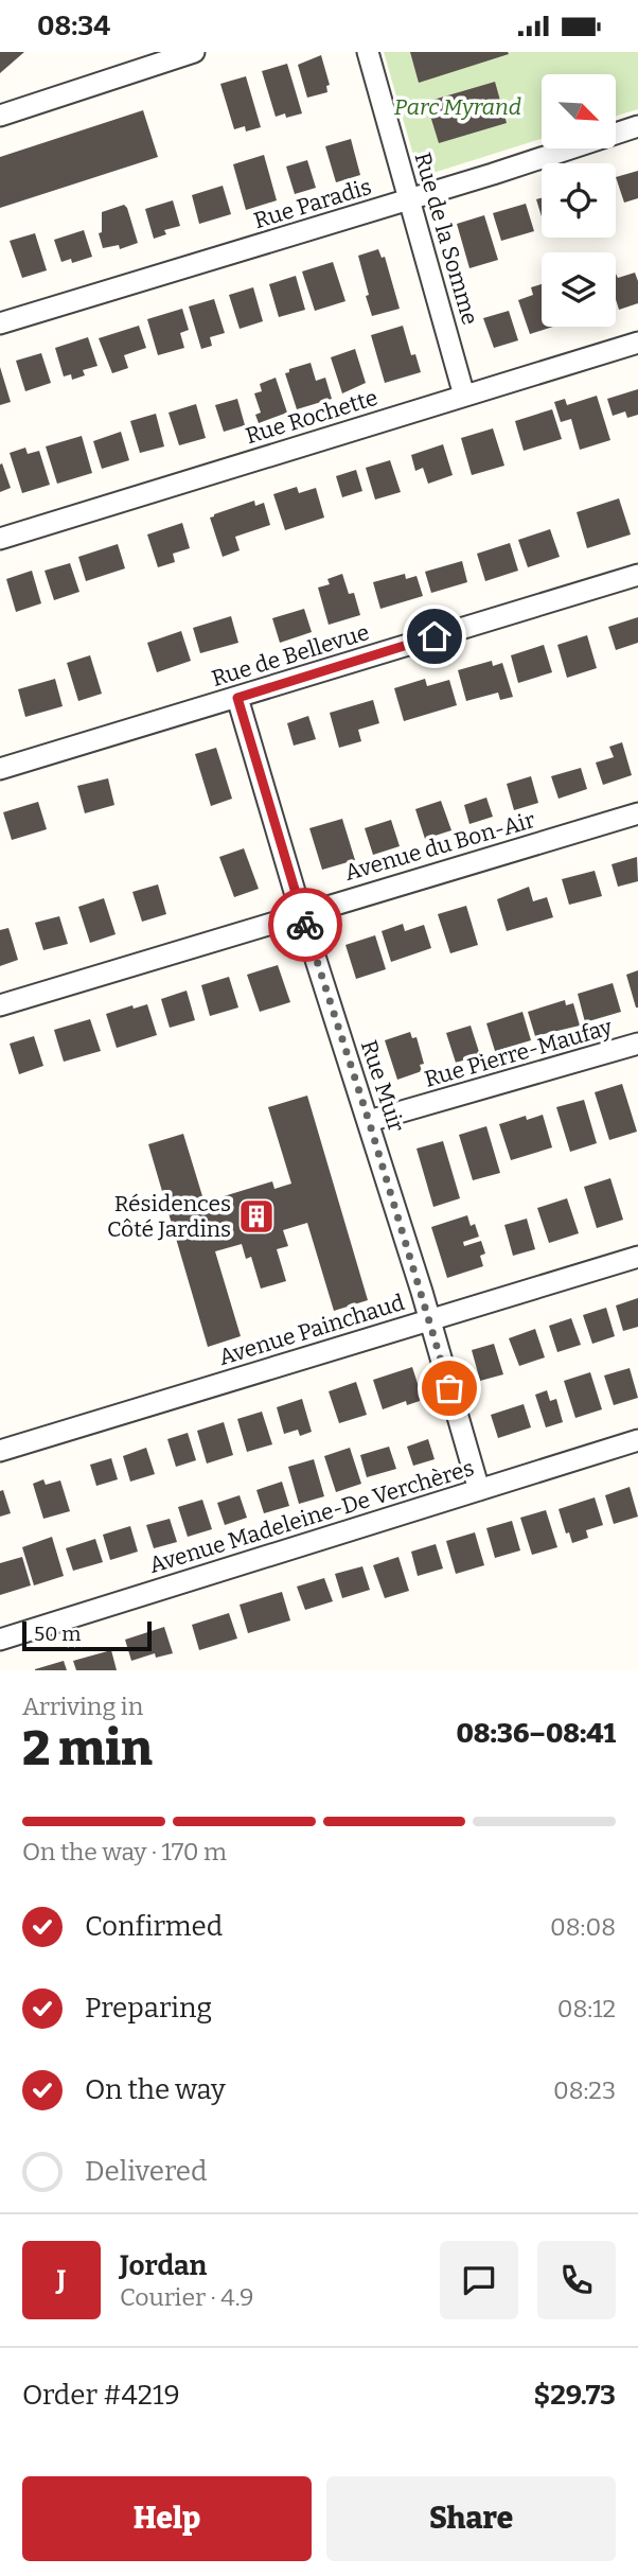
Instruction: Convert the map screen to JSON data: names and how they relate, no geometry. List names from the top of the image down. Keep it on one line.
{"streets":{"street":["Rue Paradis","Rue de la Somme","Rue Rochette","Rue de Bellevue","Avenue du Bon-Air","Rue Pierre-Maufay","Rue Muir","Avenue Painchaud","Avenue Madeleine-De Verchères"]},"crossings":[["Rue Paradis","Rue de la Somme"],["Rue de la Somme","Rue Rochette"],["Rue de Bellevue","Rue Muir"],["Avenue du Bon-Air","Rue Muir"],["Rue Pierre-Maufay","Rue Muir"],["Rue Muir","Avenue Painchaud"],["Rue Muir","Avenue Madeleine-De Verchères"]],"parks":["Parc Myrand"],"places":{"building":["Résidences Côté Jardins"]},"scale_bar":"50 m","north":"bottom right","page":{"status":"08:34","scale":"50 m","heading":["2 min","Arriving in","08:36–08:41"],"panel":["Jordan","Courier · 4.9","Order #4219","$29.73"],"bar":"On the way · 170 m","list":[["Confirmed","08:08"],["Preparing","08:12"],["On the way","08:23"],"Delivered"],"round":"J","buttons":["Help","Share"]}}
